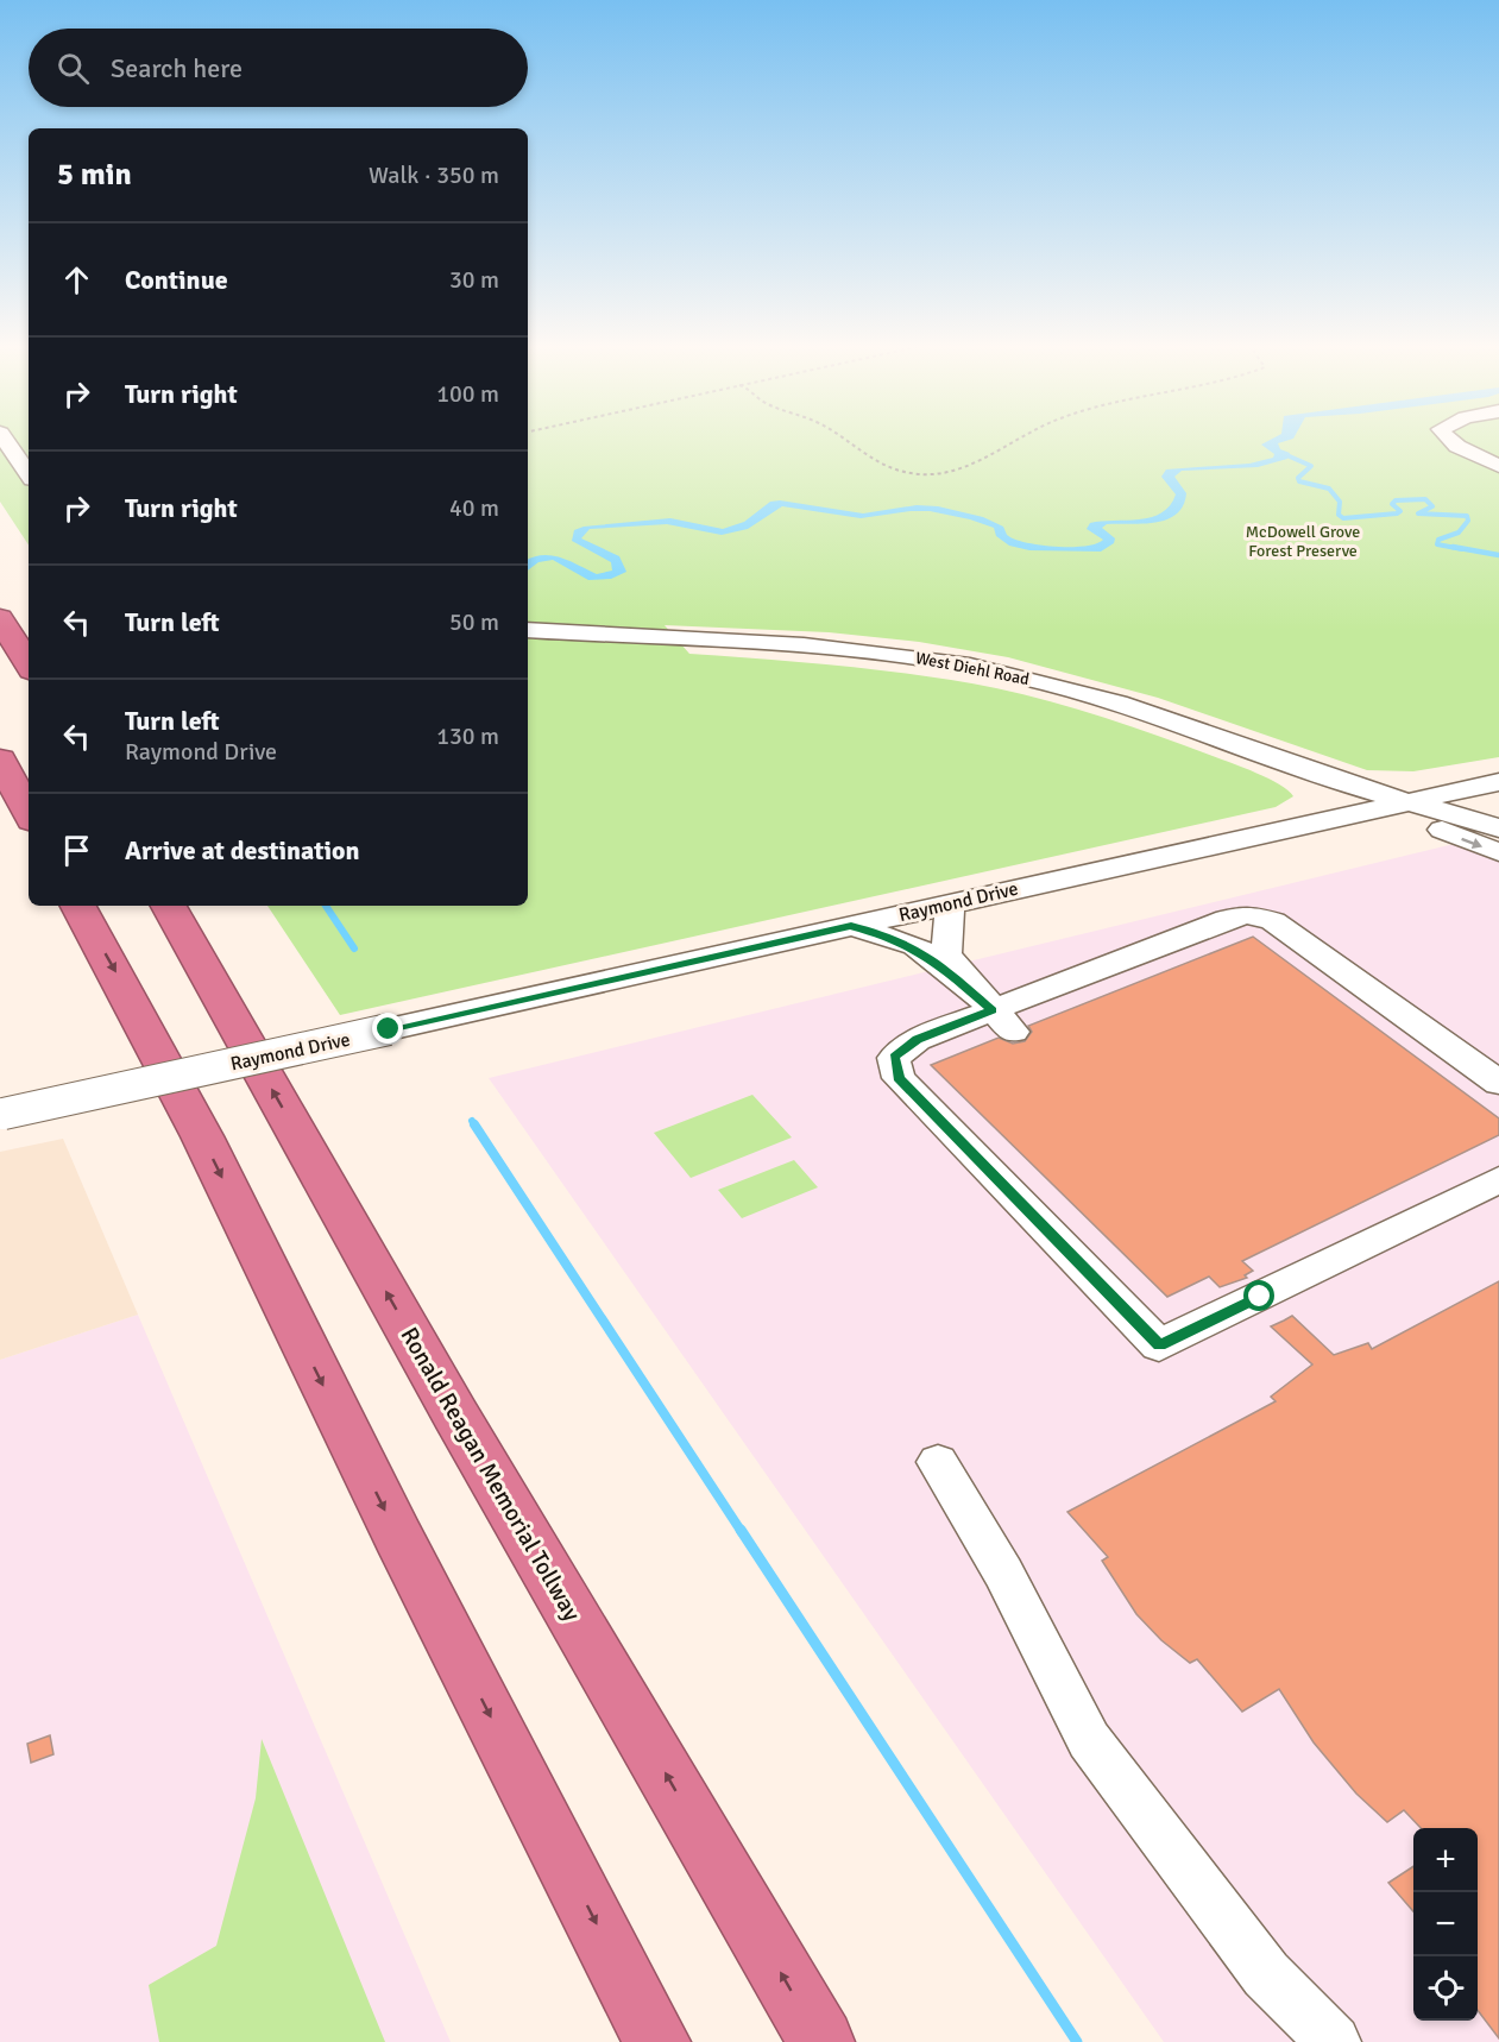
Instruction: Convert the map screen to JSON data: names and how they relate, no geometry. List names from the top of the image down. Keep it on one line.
{"streets":{"highway":["Ronald Reagan Memorial Tollway"],"street":["West Diehl Road","Raymond Drive"]},"crossings":[["West Diehl Road","Raymond Drive"]],"parks":["McDowell Grove Forest Preserve"],"page":{"search":"Search here","heading":["5 min","Walk · 350 m"],"list":[["Continue","30 m"],["Turn right","100 m"],["Turn right","40 m"],["Turn left","50 m"],["Turn left","Raymond Drive","130 m"],"Arrive at destination"],"map_buttons":["+","−"]}}
